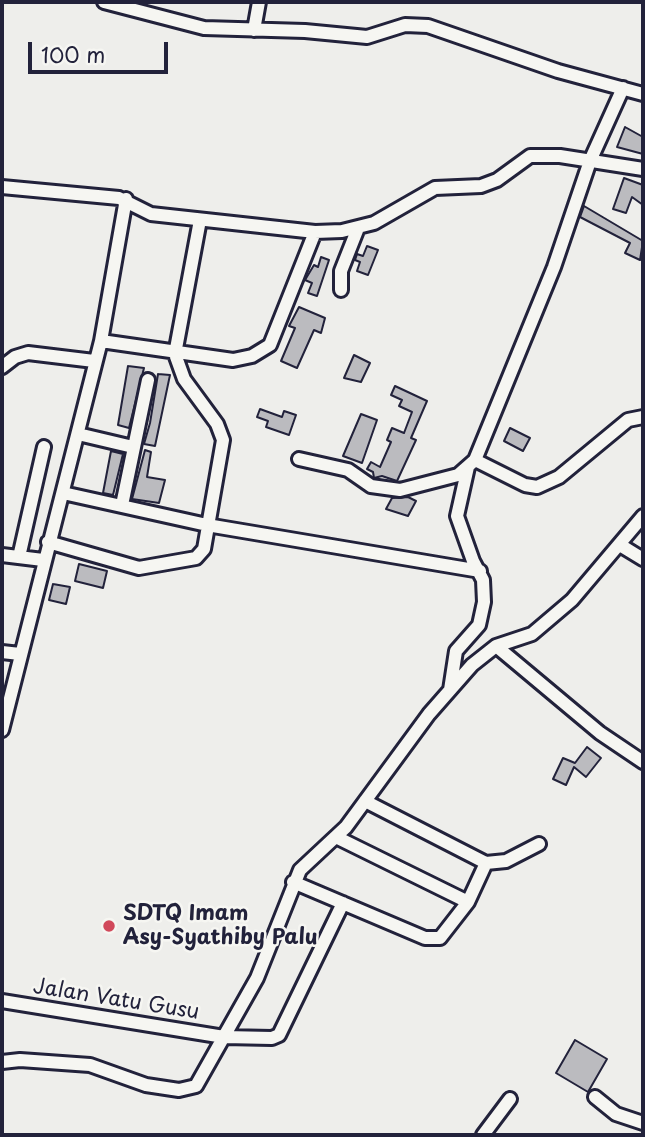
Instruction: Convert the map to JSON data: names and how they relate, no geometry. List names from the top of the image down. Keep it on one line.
{"streets":{"street":["Jalan Vatu Gusu"]},"places":["SDTQ Imam Asy-Syathiby Palu"],"scale_bar":"100 m"}
